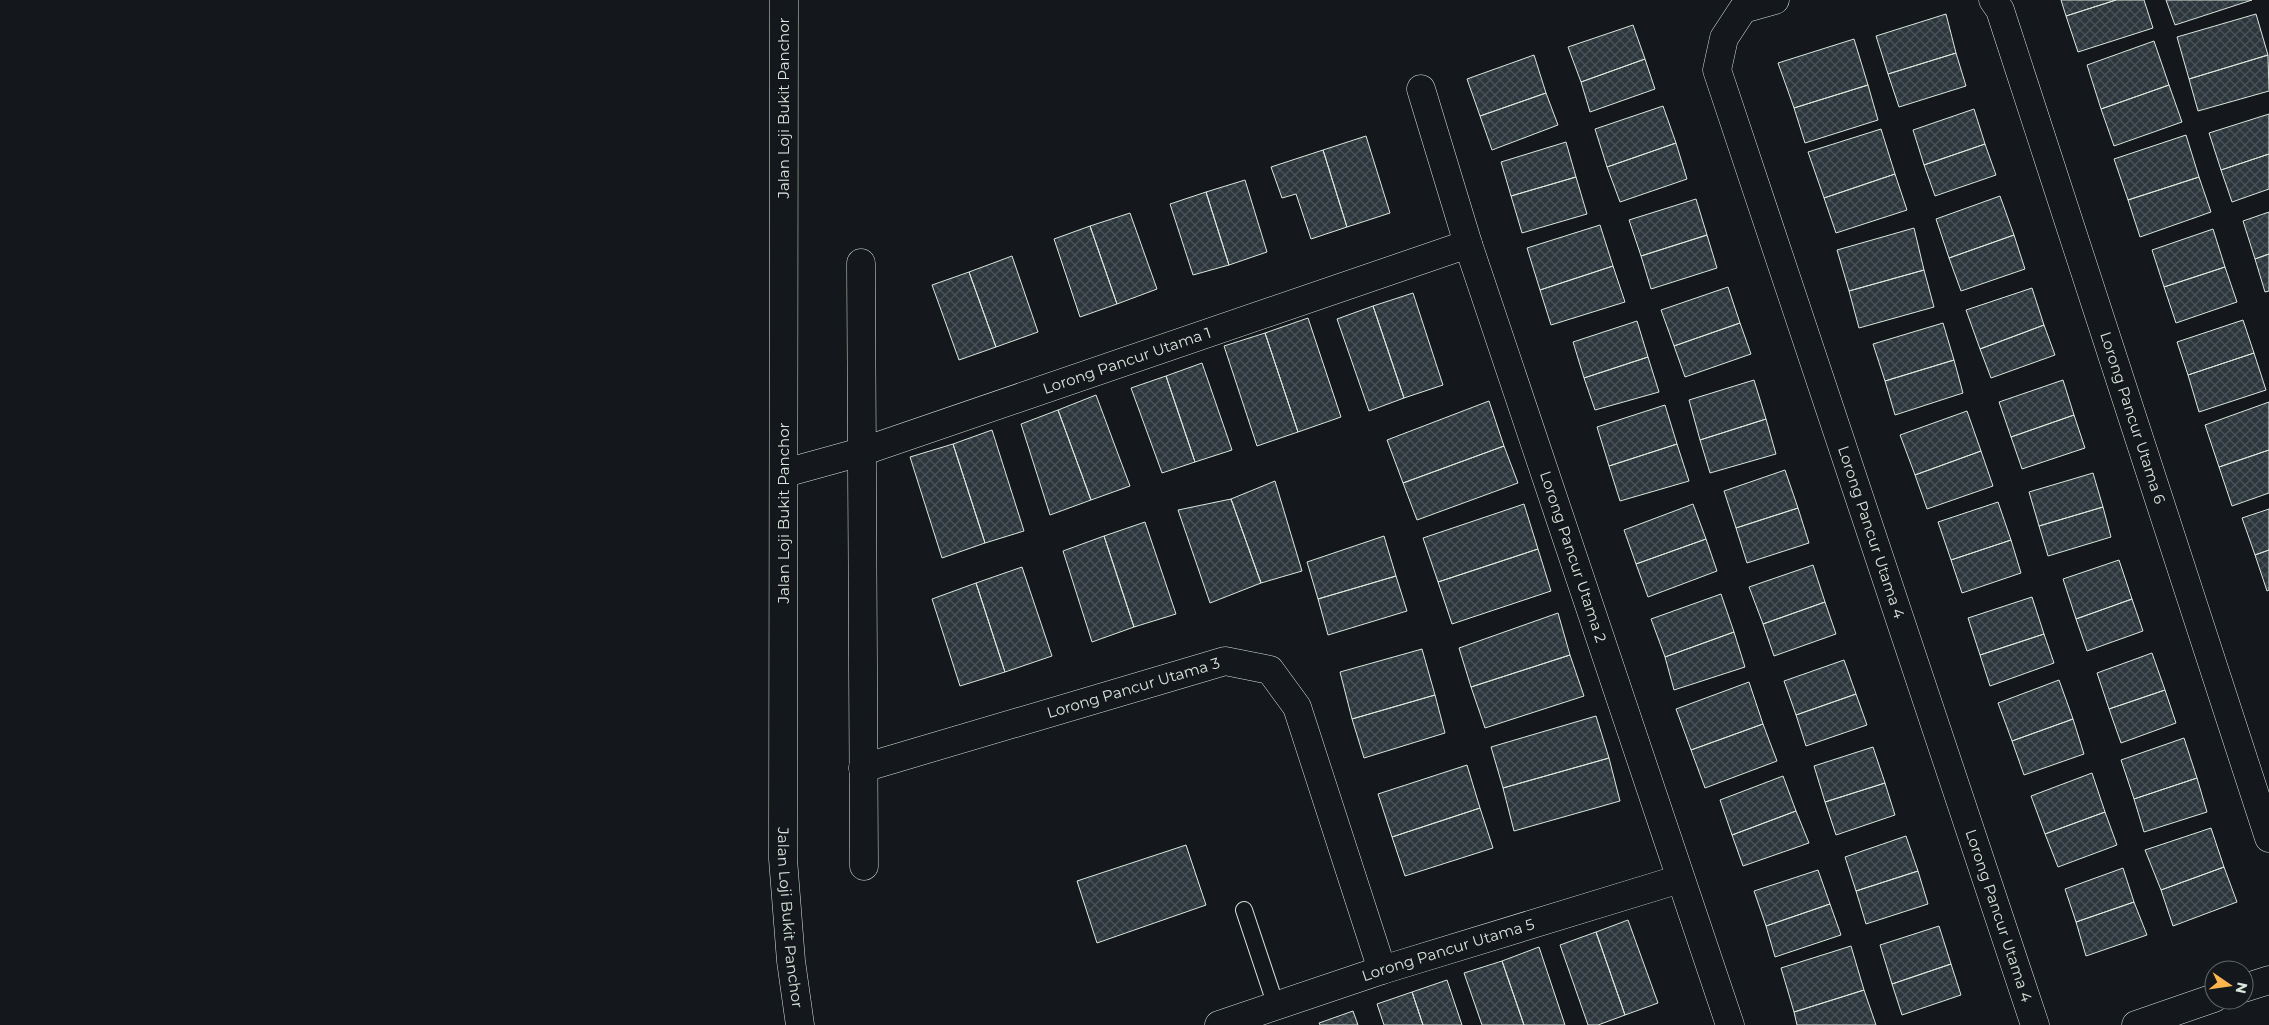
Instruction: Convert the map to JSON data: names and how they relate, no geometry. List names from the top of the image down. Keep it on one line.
{"streets":{"street":["Jalan Loji Bukit Panchor","Lorong Pancur Utama 1","Lorong Pancur Utama 6","Lorong Pancur Utama 4","Lorong Pancur Utama 2","Lorong Pancur Utama 3","Lorong Pancur Utama 5"]},"crossings":[["Jalan Loji Bukit Panchor","Lorong Pancur Utama 1"],["Lorong Pancur Utama 1","Lorong Pancur Utama 2"],["Lorong Pancur Utama 2","Lorong Pancur Utama 5"],["Lorong Pancur Utama 3","Lorong Pancur Utama 5"]],"north":"right"}
